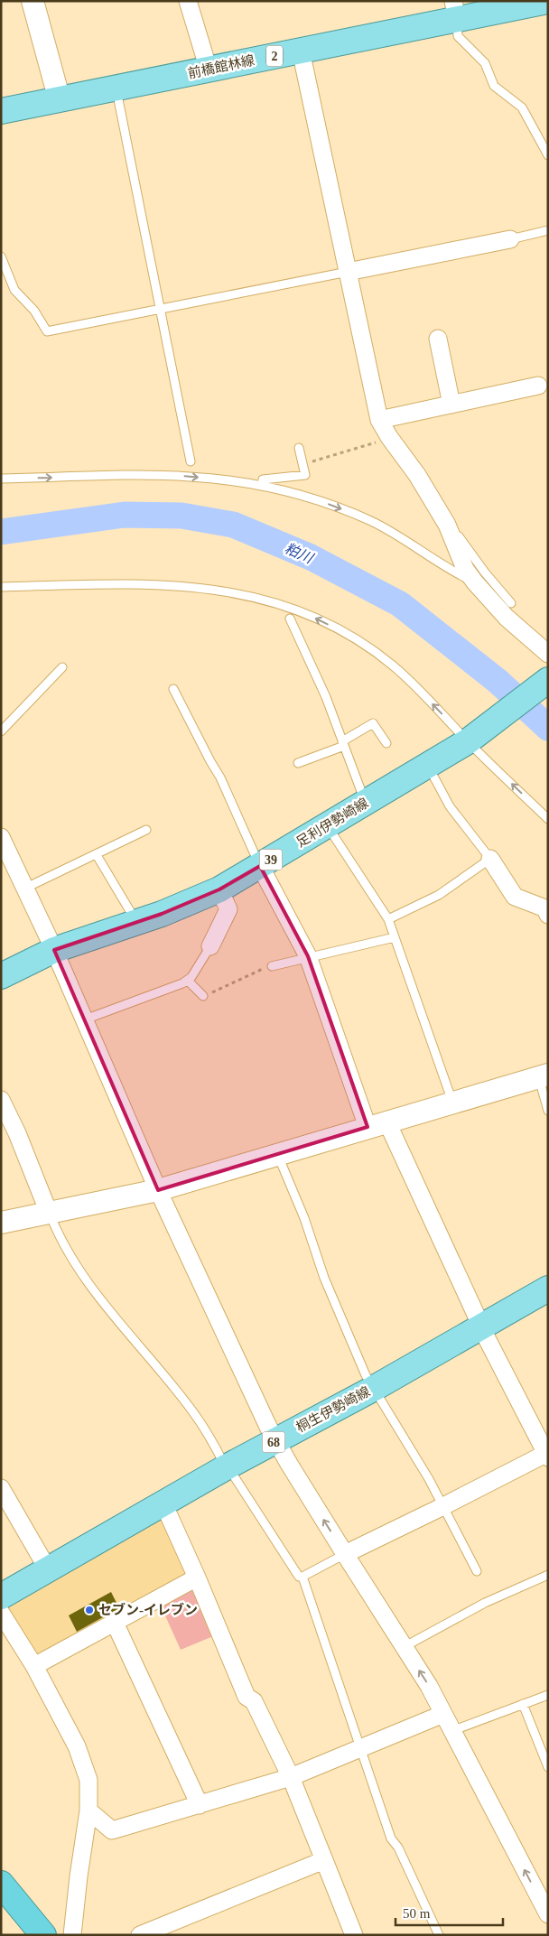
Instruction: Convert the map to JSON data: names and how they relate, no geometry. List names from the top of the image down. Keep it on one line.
{"streets":{"main road":["2","前橋館林線","足利伊勢崎線","39","桐生伊勢崎線","68"]},"water":["粕川"],"places":["セブン-イレブン"],"scale_bar":"50 m"}
